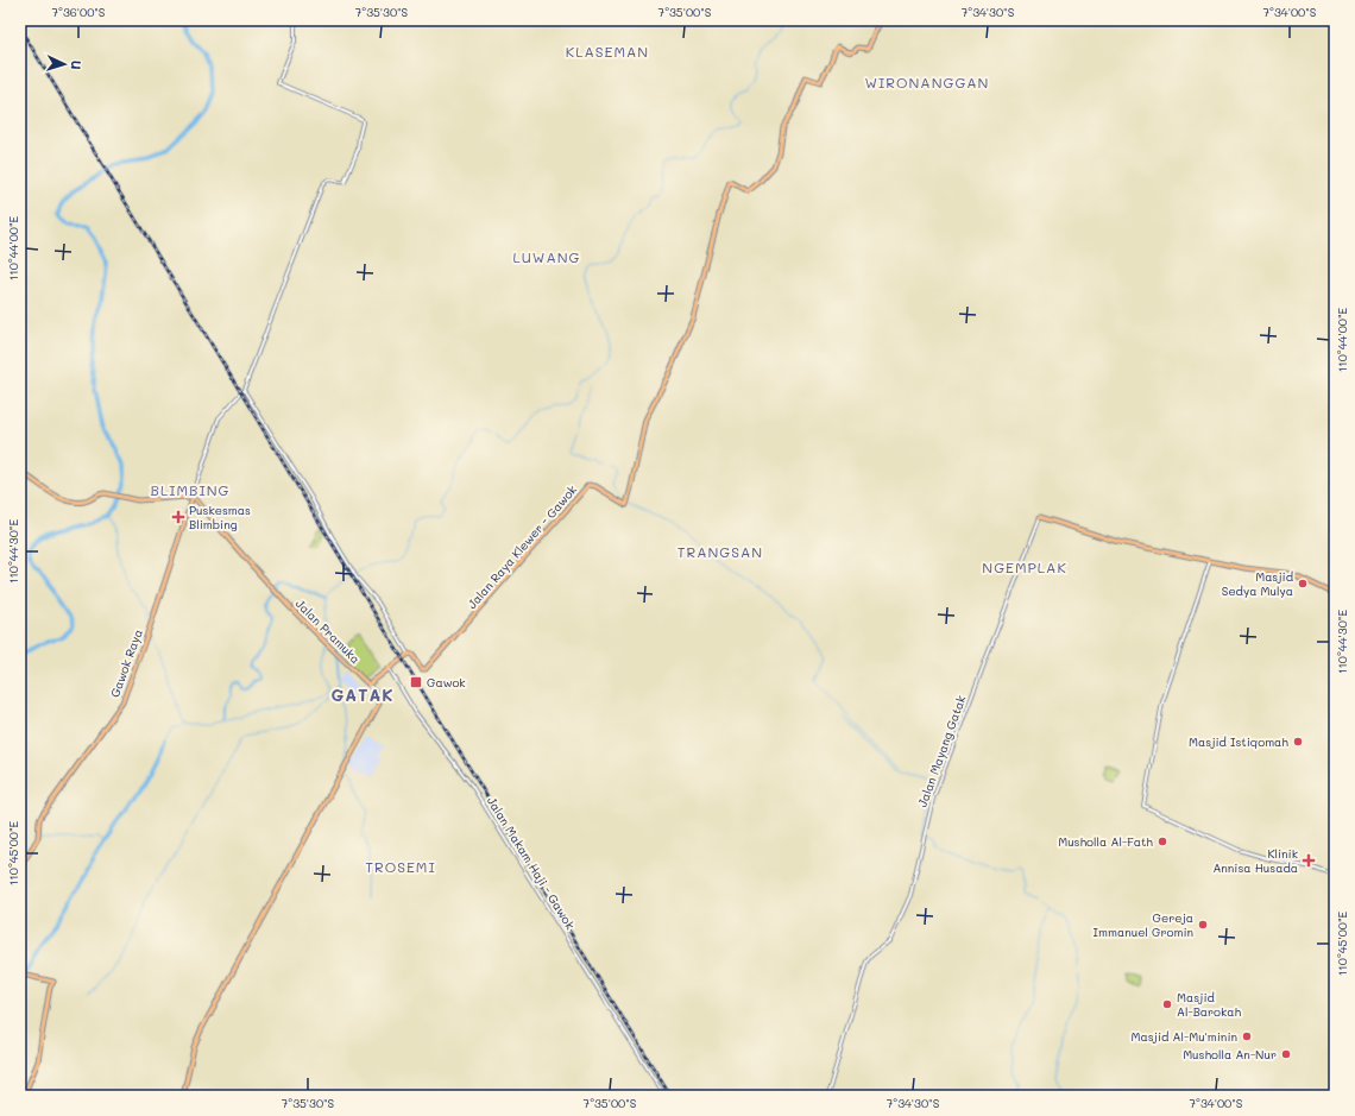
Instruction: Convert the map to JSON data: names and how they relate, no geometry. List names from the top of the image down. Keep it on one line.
{"streets":{"main road":["Jalan Raya Klewer - Gawok","Jalan Pramuka","Gawok Raya"],"street":["Jalan Mayang Gatak","Jalan Makam Haji - Gawok"]},"crossings":[["Jalan Pramuka","Gawok Raya"]],"districts":["KLASEMAN","WIRONANGGAN","LUWANG","BLIMBING","TRANGSAN","NGEMPLAK","GATAK","TROSEMI"],"places":{"health":["Puskesmas Blimbing","Klinik Annisa Husada"],"other":["Masjid Sedya Mulya","Masjid Istiqomah","Musholla Al-Fath","Gereja Immanuel Gromin","Masjid Al-Barokah","Masjid Al-Mu'minin","Musholla An-Nur"],"transit":["Gawok"]},"north":"right","coordinates":["7°36'00\"S","7°35'30\"S","7°35'00\"S","7°34'30\"S","7°34'00\"S","110°44'00\"E","110°44'30\"E","110°45'00\"E"]}
